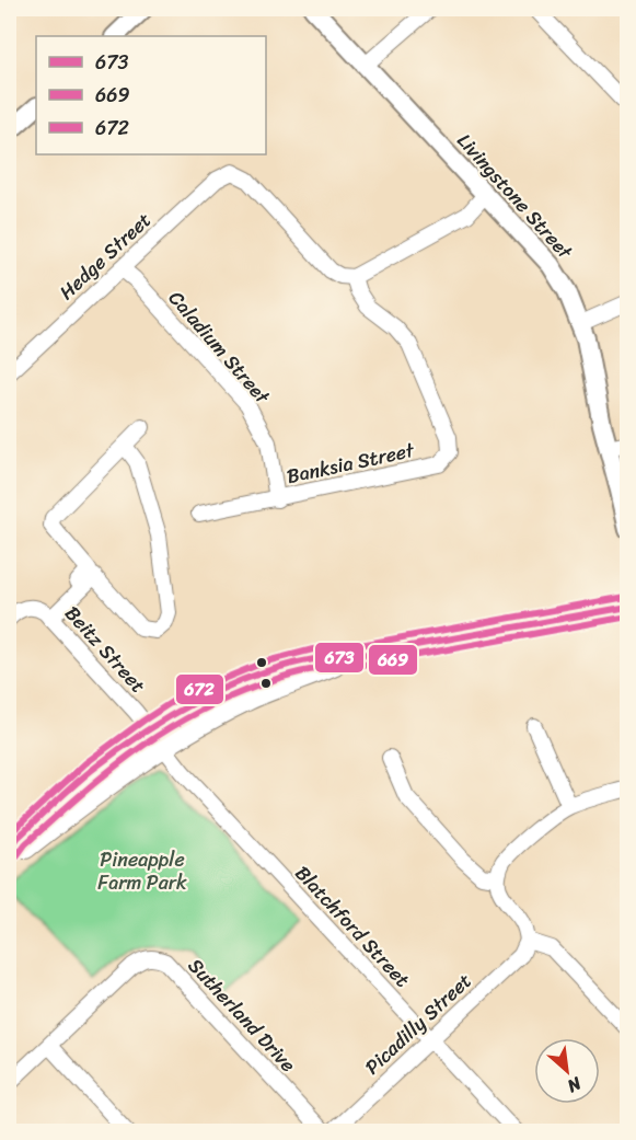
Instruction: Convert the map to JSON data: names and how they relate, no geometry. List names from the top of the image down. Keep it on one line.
{"streets":{"street":["Livingstone Street","Hedge Street","Caladium Street","Banksia Street","Beitz Street","Blatchford Street","Sutherland Drive","Picadilly Street"]},"crossings":[["Hedge Street","Caladium Street"],["Hedge Street","Banksia Street"],["Caladium Street","Banksia Street"],["Beitz Street","Blatchford Street"],["Blatchford Street","Picadilly Street"]],"parks":["Pineapple Farm Park"],"lines":["transit line 672","transit line 673","transit line 669"],"legend":["673","669","672"],"north":"bottom right"}
